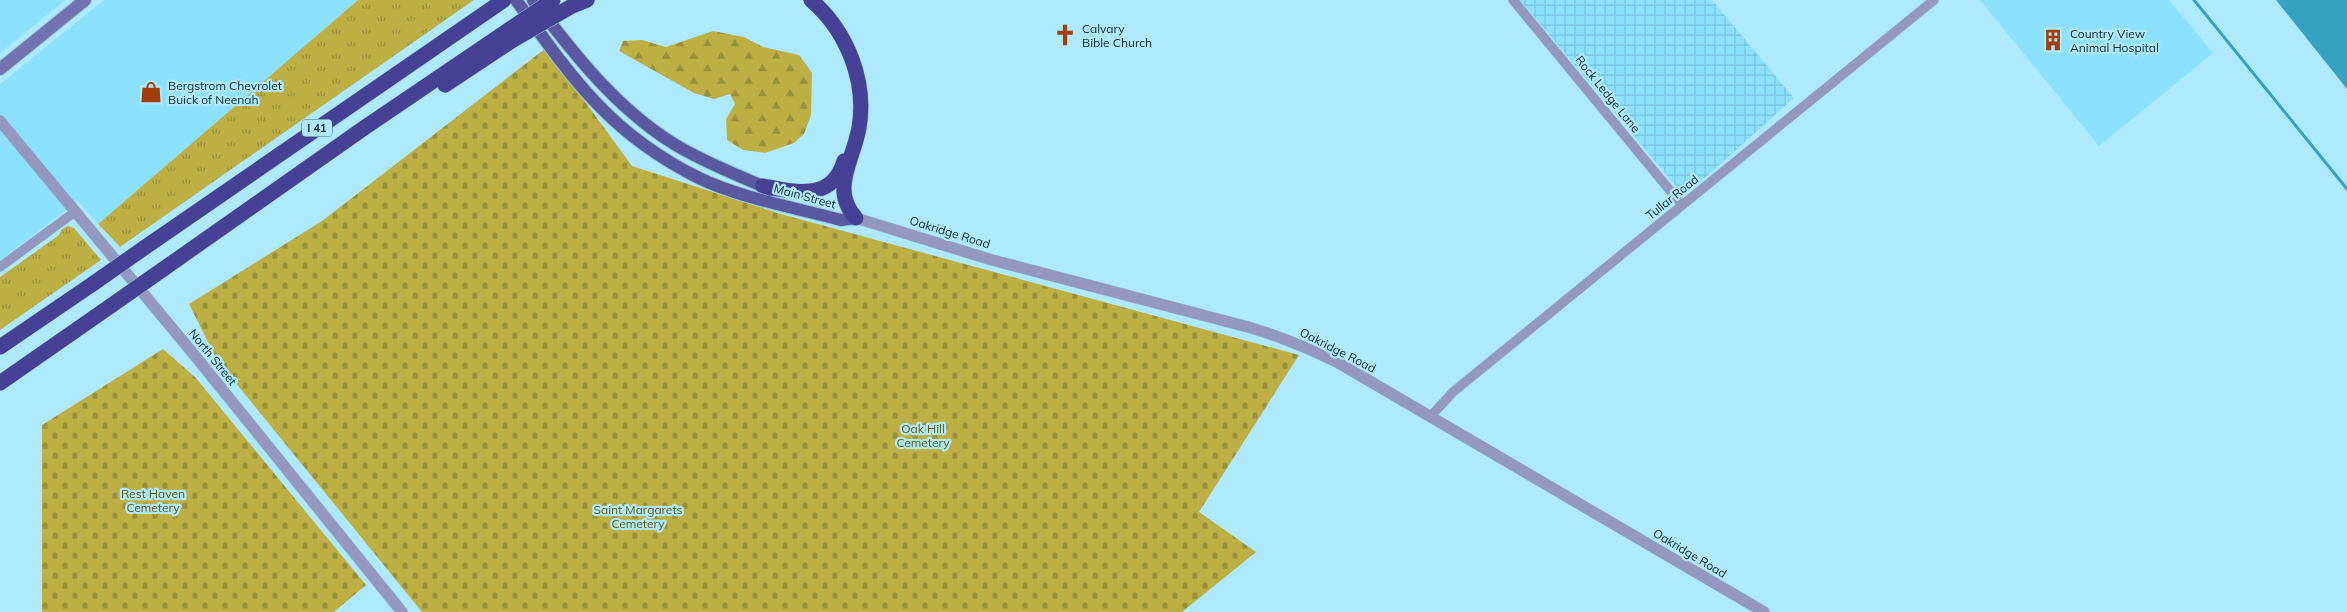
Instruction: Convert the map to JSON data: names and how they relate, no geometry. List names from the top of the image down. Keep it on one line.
{"streets":{"highway":["I 41"],"main road":["Main Street"],"street":["Rock Ledge Lane","Tullar Road","Oakridge Road","North Street"]},"crossings":[["Rock Ledge Lane","Tullar Road"],["Main Street","Oakridge Road"],["Tullar Road","Oakridge Road"]],"parks":["Oak Hill Cemetery","Rest Haven Cemetery","Saint Margarets Cemetery"],"places":{"church":["Calvary Bible Church"],"building":["Country View Animal Hospital"],"shop":["Bergstrom Chevrolet Buick of Neenah"]}}
